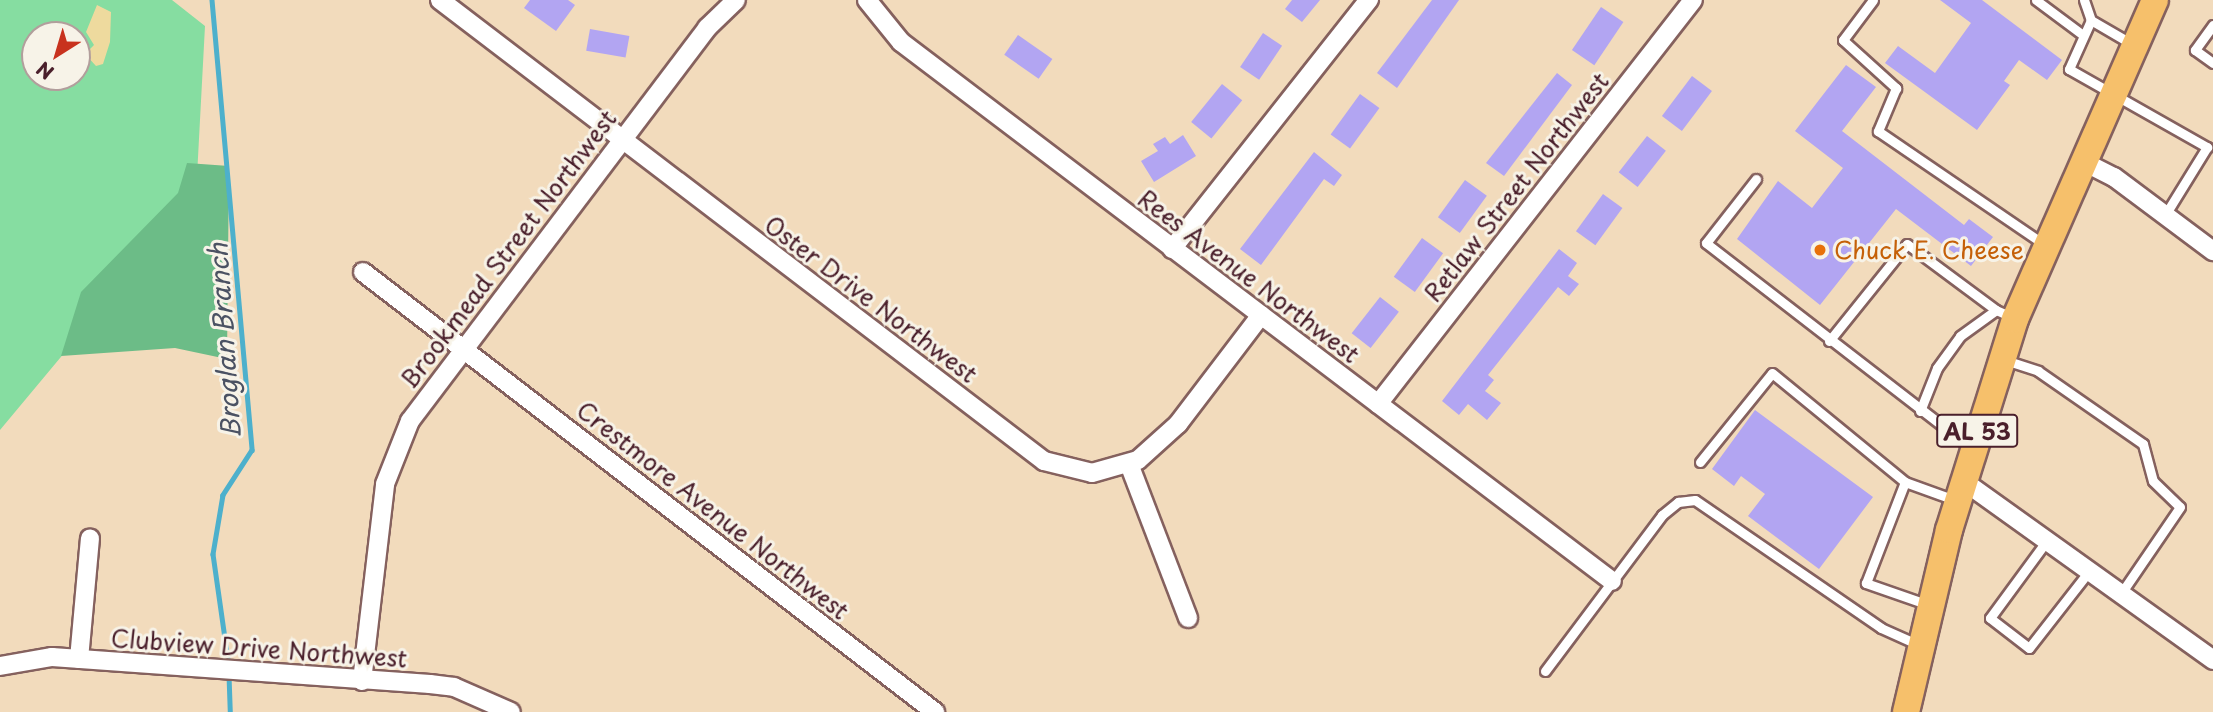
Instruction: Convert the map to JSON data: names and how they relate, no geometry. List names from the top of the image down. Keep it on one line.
{"streets":{"main road":["AL 53"],"street":["Retlaw Street Northwest","Brookmead Street Northwest","Rees Avenue Northwest","Oster Drive Northwest","Crestmore Avenue Northwest","Clubview Drive Northwest"]},"crossings":[["Retlaw Street Northwest","Rees Avenue Northwest"],["Brookmead Street Northwest","Oster Drive Northwest"],["Brookmead Street Northwest","Crestmore Avenue Northwest"],["Brookmead Street Northwest","Clubview Drive Northwest"],["Rees Avenue Northwest","Oster Drive Northwest"]],"water":["Broglan Branch"],"places":["Chuck E. Cheese"],"north":"bottom left"}
